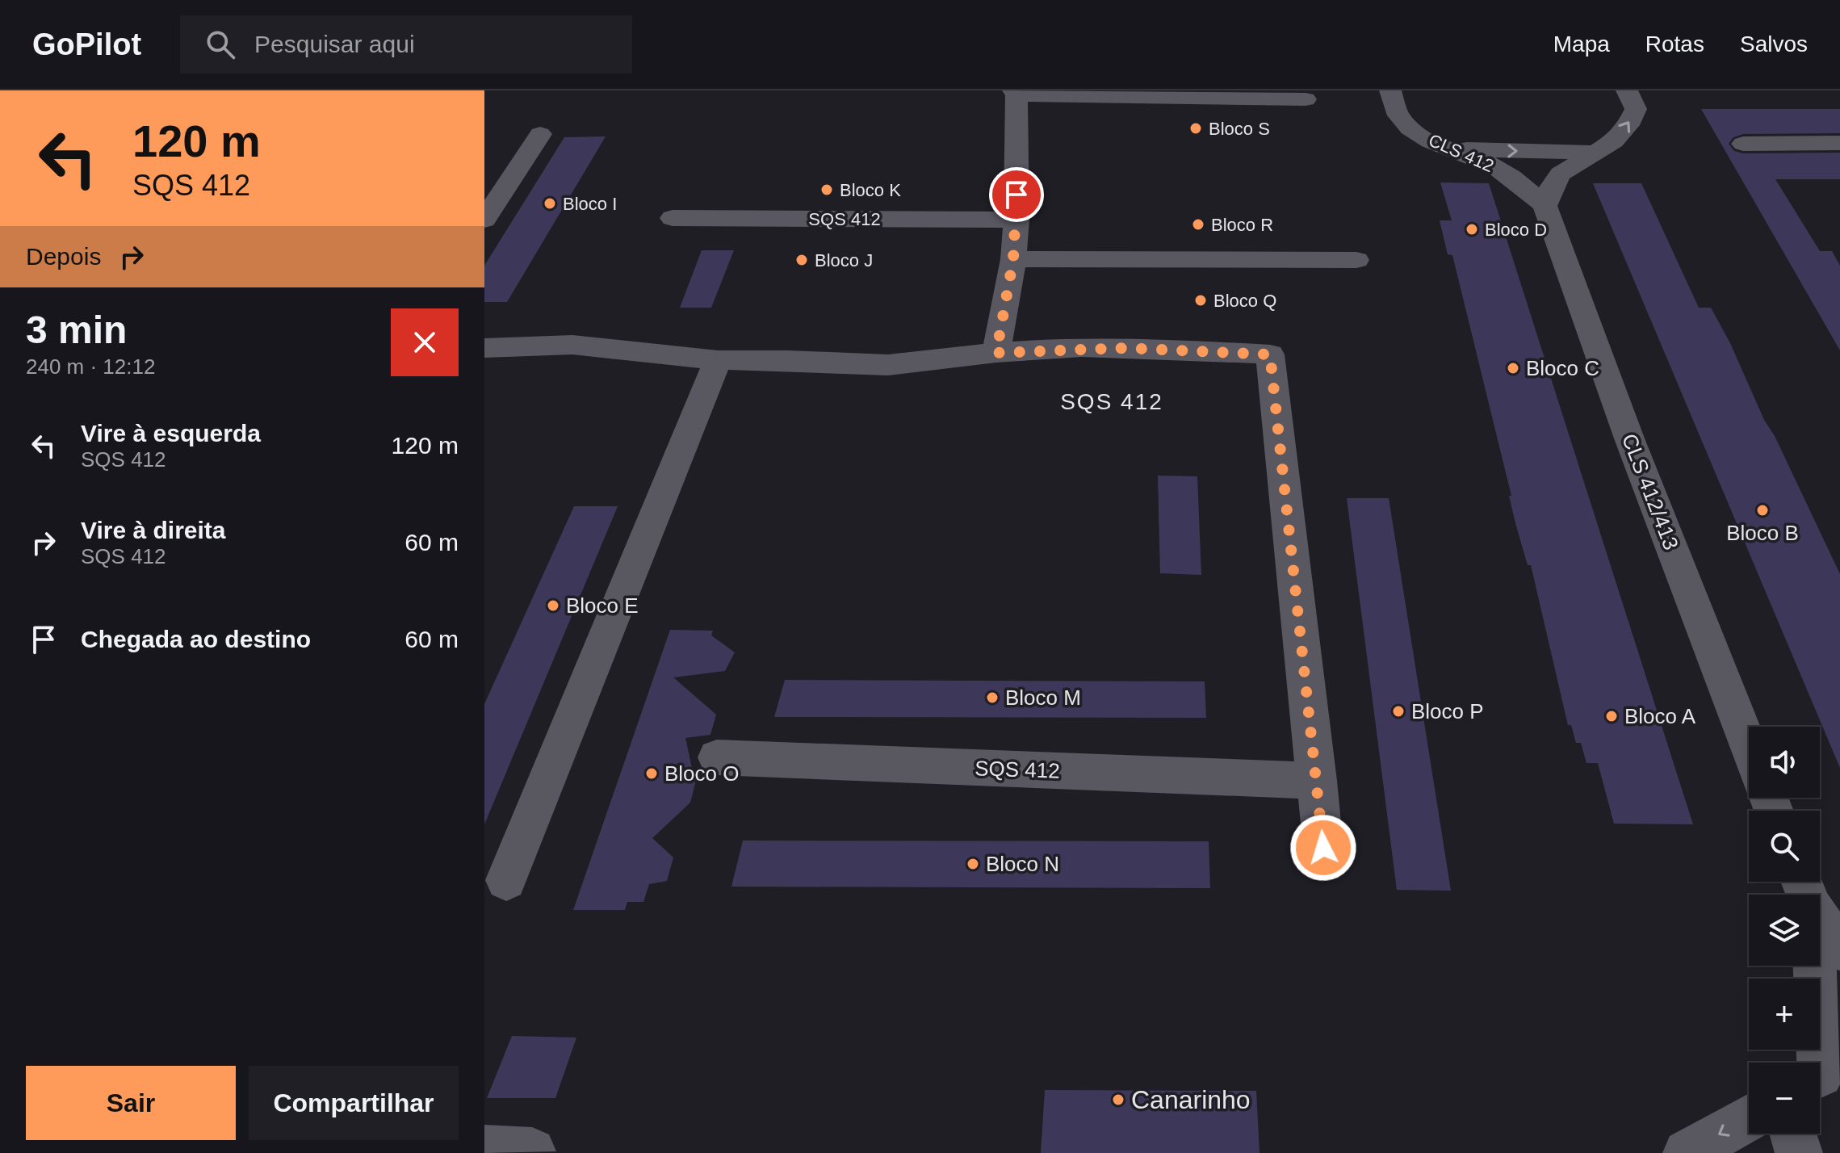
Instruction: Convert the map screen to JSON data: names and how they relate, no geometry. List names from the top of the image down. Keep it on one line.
{"streets":{"street":["CLS 412","SQS 412","CLS 412/413"]},"crossings":[["CLS 412","CLS 412/413"]],"districts":["SQS 412"],"places":["Bloco S","Bloco K","Bloco I","Bloco R","Bloco D","Bloco J","Bloco Q","Bloco C","Bloco B","Bloco E","Bloco M","Bloco P","Bloco A","Bloco O","Bloco N","Canarinho"],"page":{"header":"GoPilot","search":"Pesquisar aqui","nav":["Mapa","Rotas","Salvos"],"turn":["120 m","SQS 412"],"then":"Depois","heading":["3 min","240 m · 12:12"],"list":[{"name":"Vire à esquerda","note":"SQS 412","value":"120 m"},{"name":"Vire à direita","note":"SQS 412","value":"60 m"},{"name":"Chegada ao destino","value":"60 m"}],"map_buttons":["+","−"],"buttons":["Sair","Compartilhar"]}}
